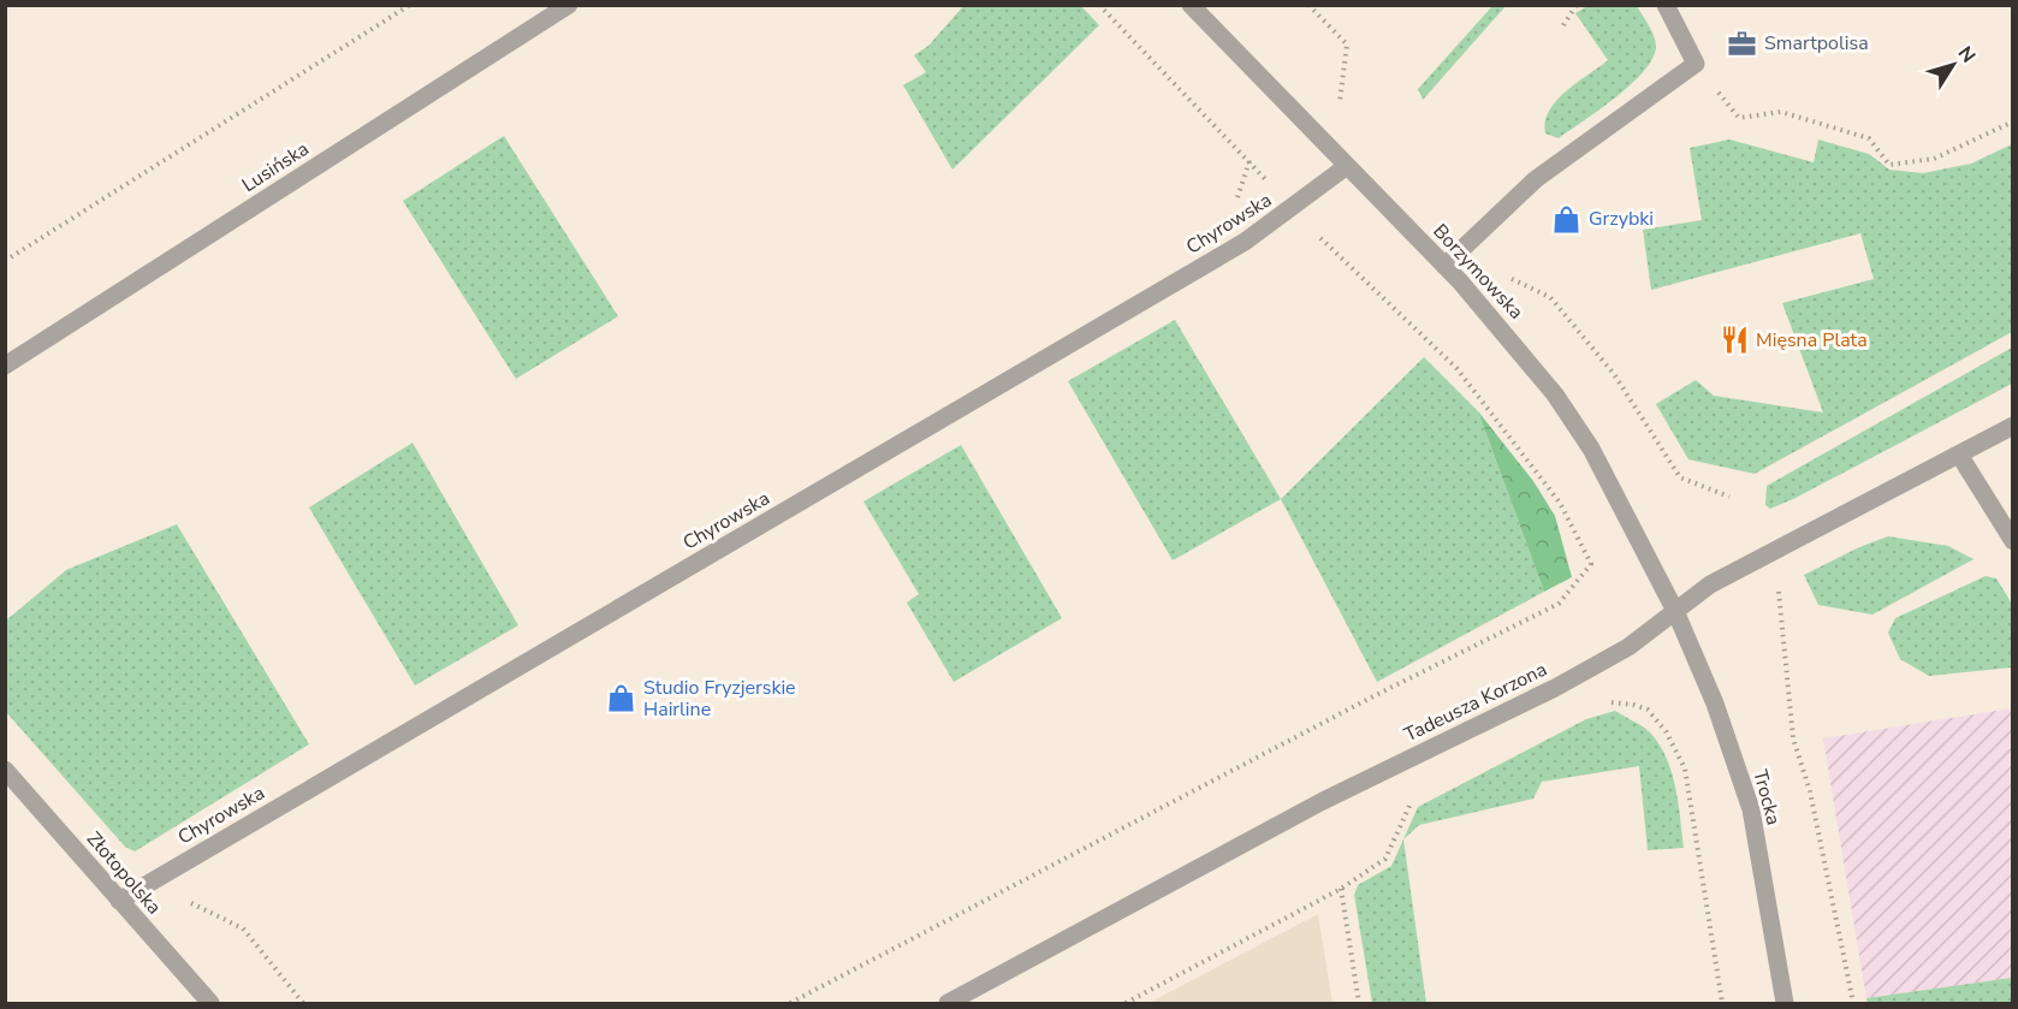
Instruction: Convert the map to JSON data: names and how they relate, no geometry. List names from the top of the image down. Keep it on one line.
{"streets":{"street":["Lusińska","Chyrowska","Borzymowska","Tadeusza Korzona","Trocka","Złotopolska"]},"crossings":[["Chyrowska","Borzymowska"],["Chyrowska","Złotopolska"],["Borzymowska","Tadeusza Korzona"],["Borzymowska","Trocka"],["Tadeusza Korzona","Trocka"]],"places":{"office":["Smartpolisa"],"shop":["Grzybki","Studio Fryzjerskie Hairline"],"restaurant":["Mięsna Plata"]},"north":"top right"}
